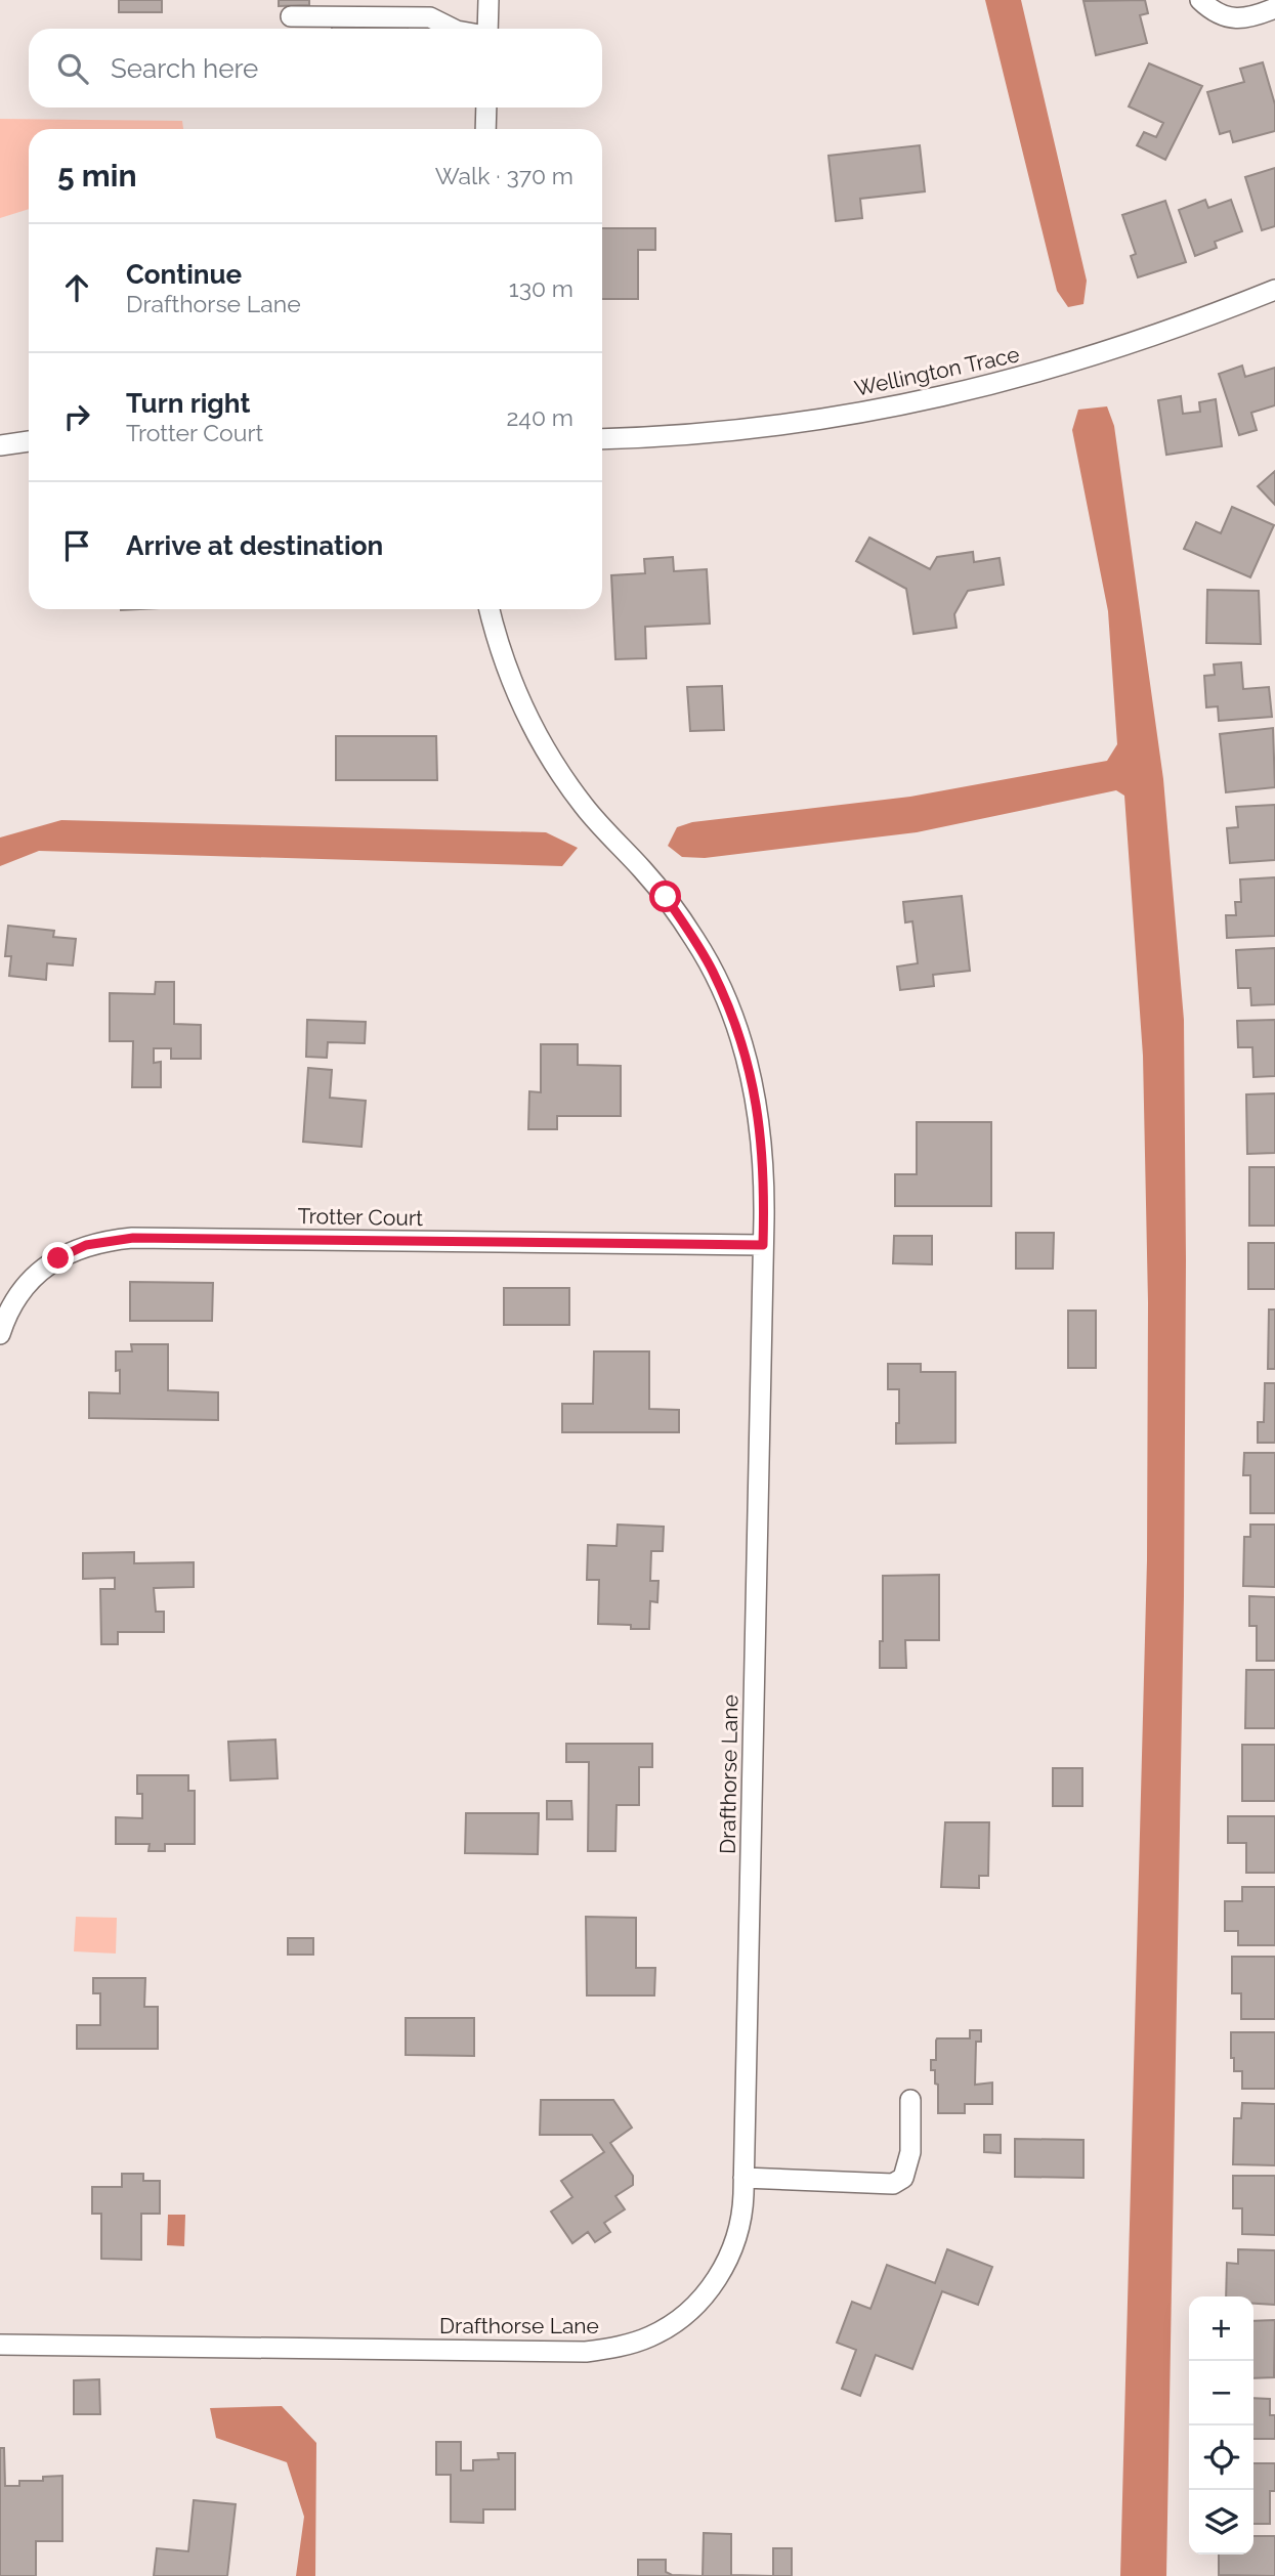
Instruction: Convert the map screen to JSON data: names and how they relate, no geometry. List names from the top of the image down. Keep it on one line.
{"streets":{"street":["Wellington Trace","Trotter Court","Drafthorse Lane"]},"crossings":[["Trotter Court","Drafthorse Lane"]],"page":{"search":"Search here","heading":["5 min","Walk · 370 m"],"list":[["Continue","Drafthorse Lane","130 m"],["Turn right","Trotter Court","240 m"],"Arrive at destination"],"map_buttons":["+","−"]}}
